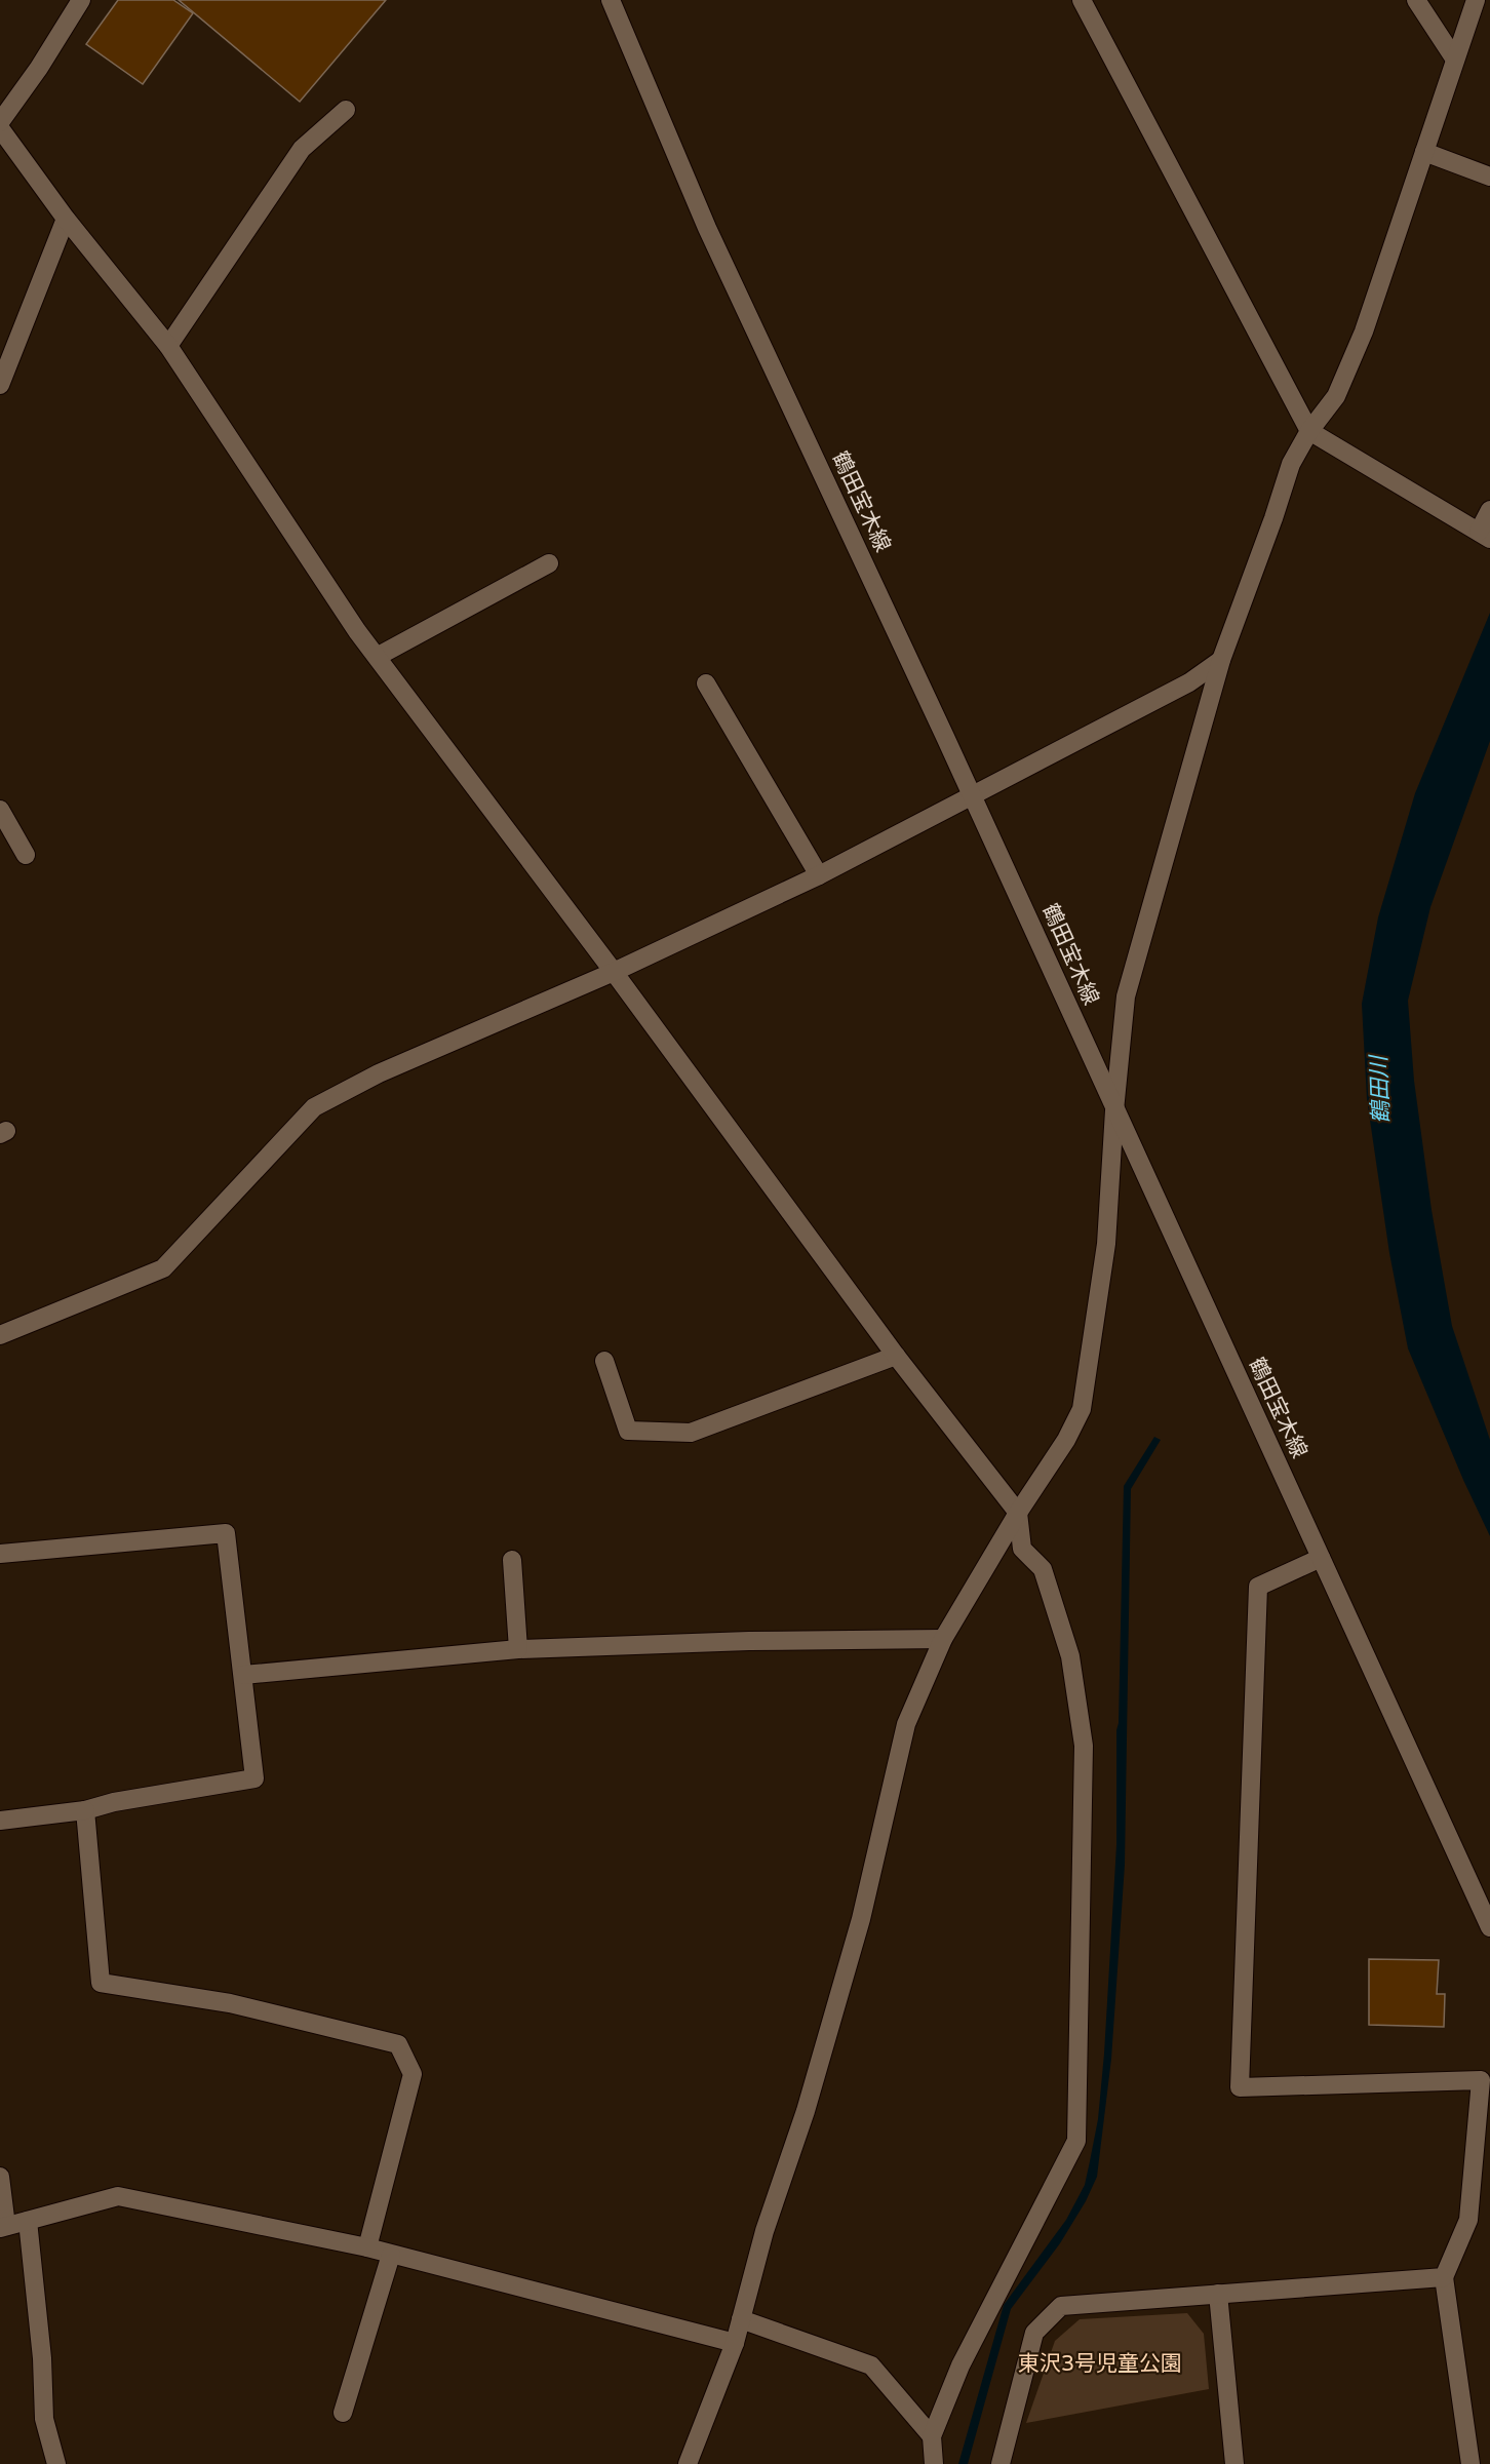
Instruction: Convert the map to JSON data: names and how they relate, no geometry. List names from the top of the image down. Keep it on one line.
{"streets":{"street":["鶴田宝木線"]},"water":["鶴田川"],"parks":["東沢3号児童公園"]}
